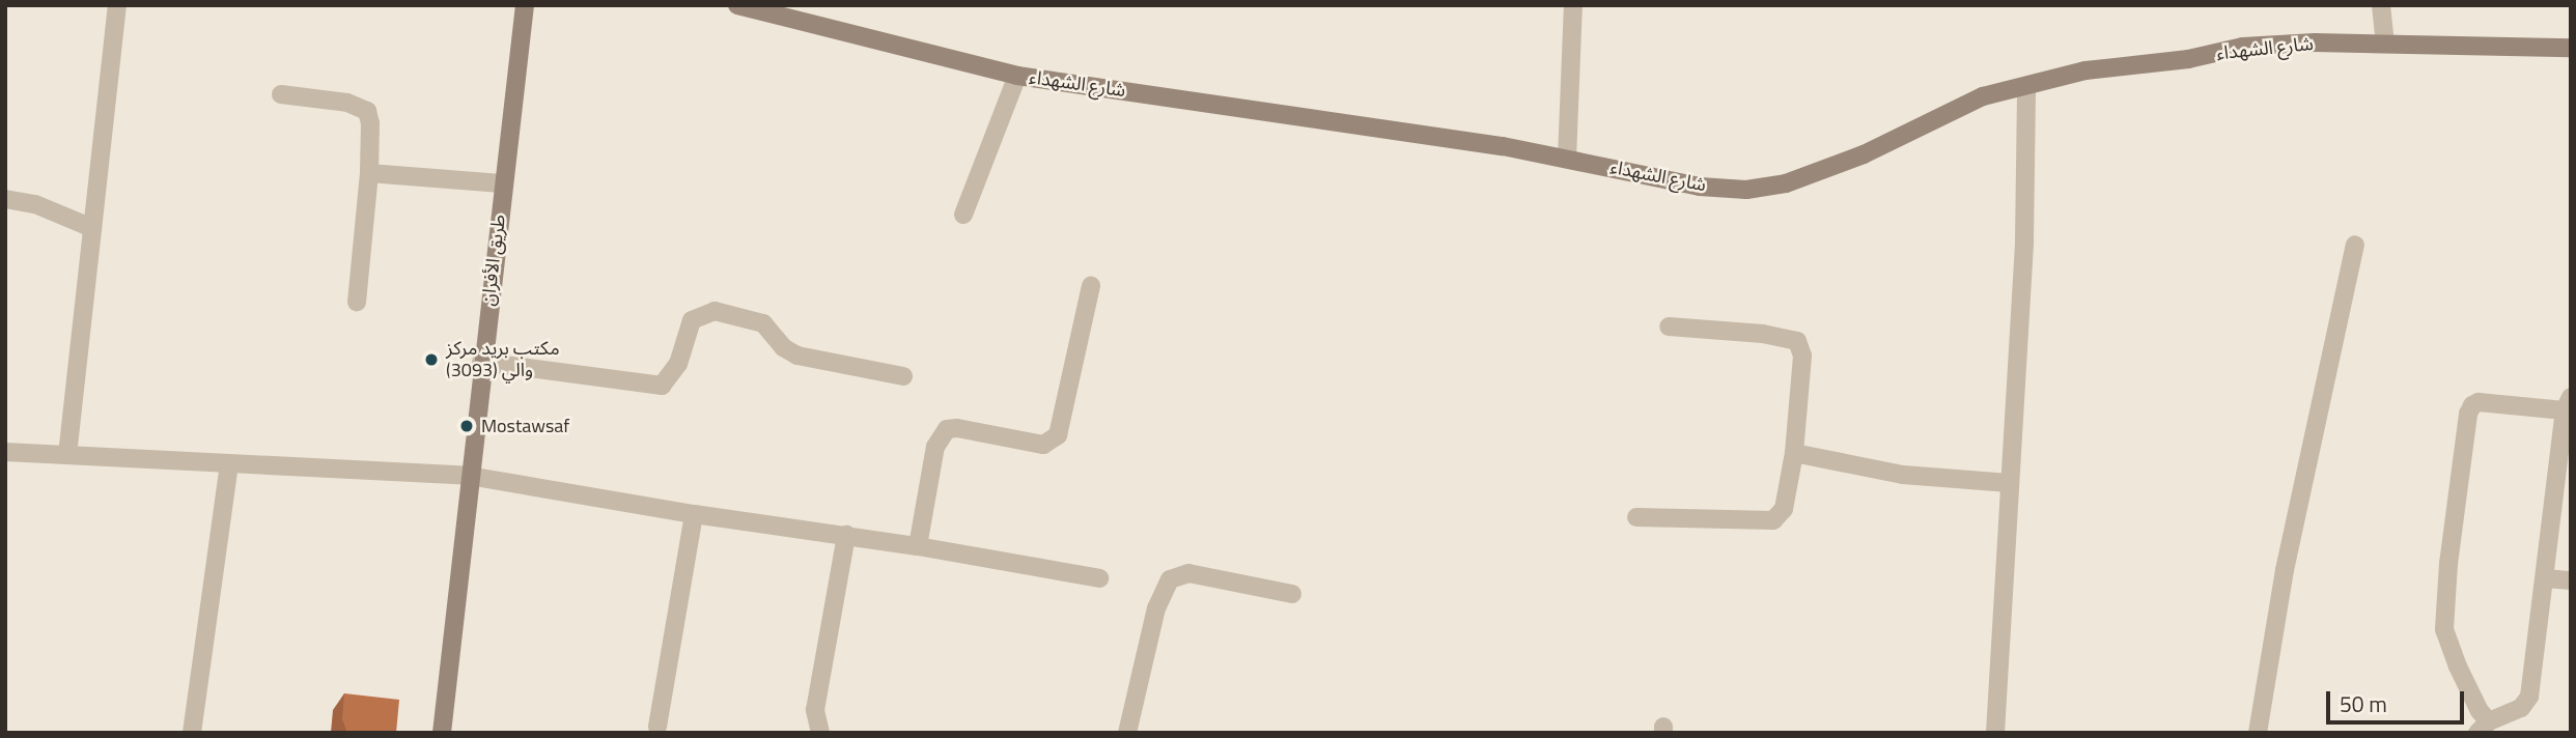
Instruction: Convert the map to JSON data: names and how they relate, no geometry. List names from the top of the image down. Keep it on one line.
{"streets":{"street":["شارع الشهداء","طريق الأفران"]},"places":["مكتب بريد مركز والي (3093)","Mostawsaf"],"scale_bar":"50 m"}
